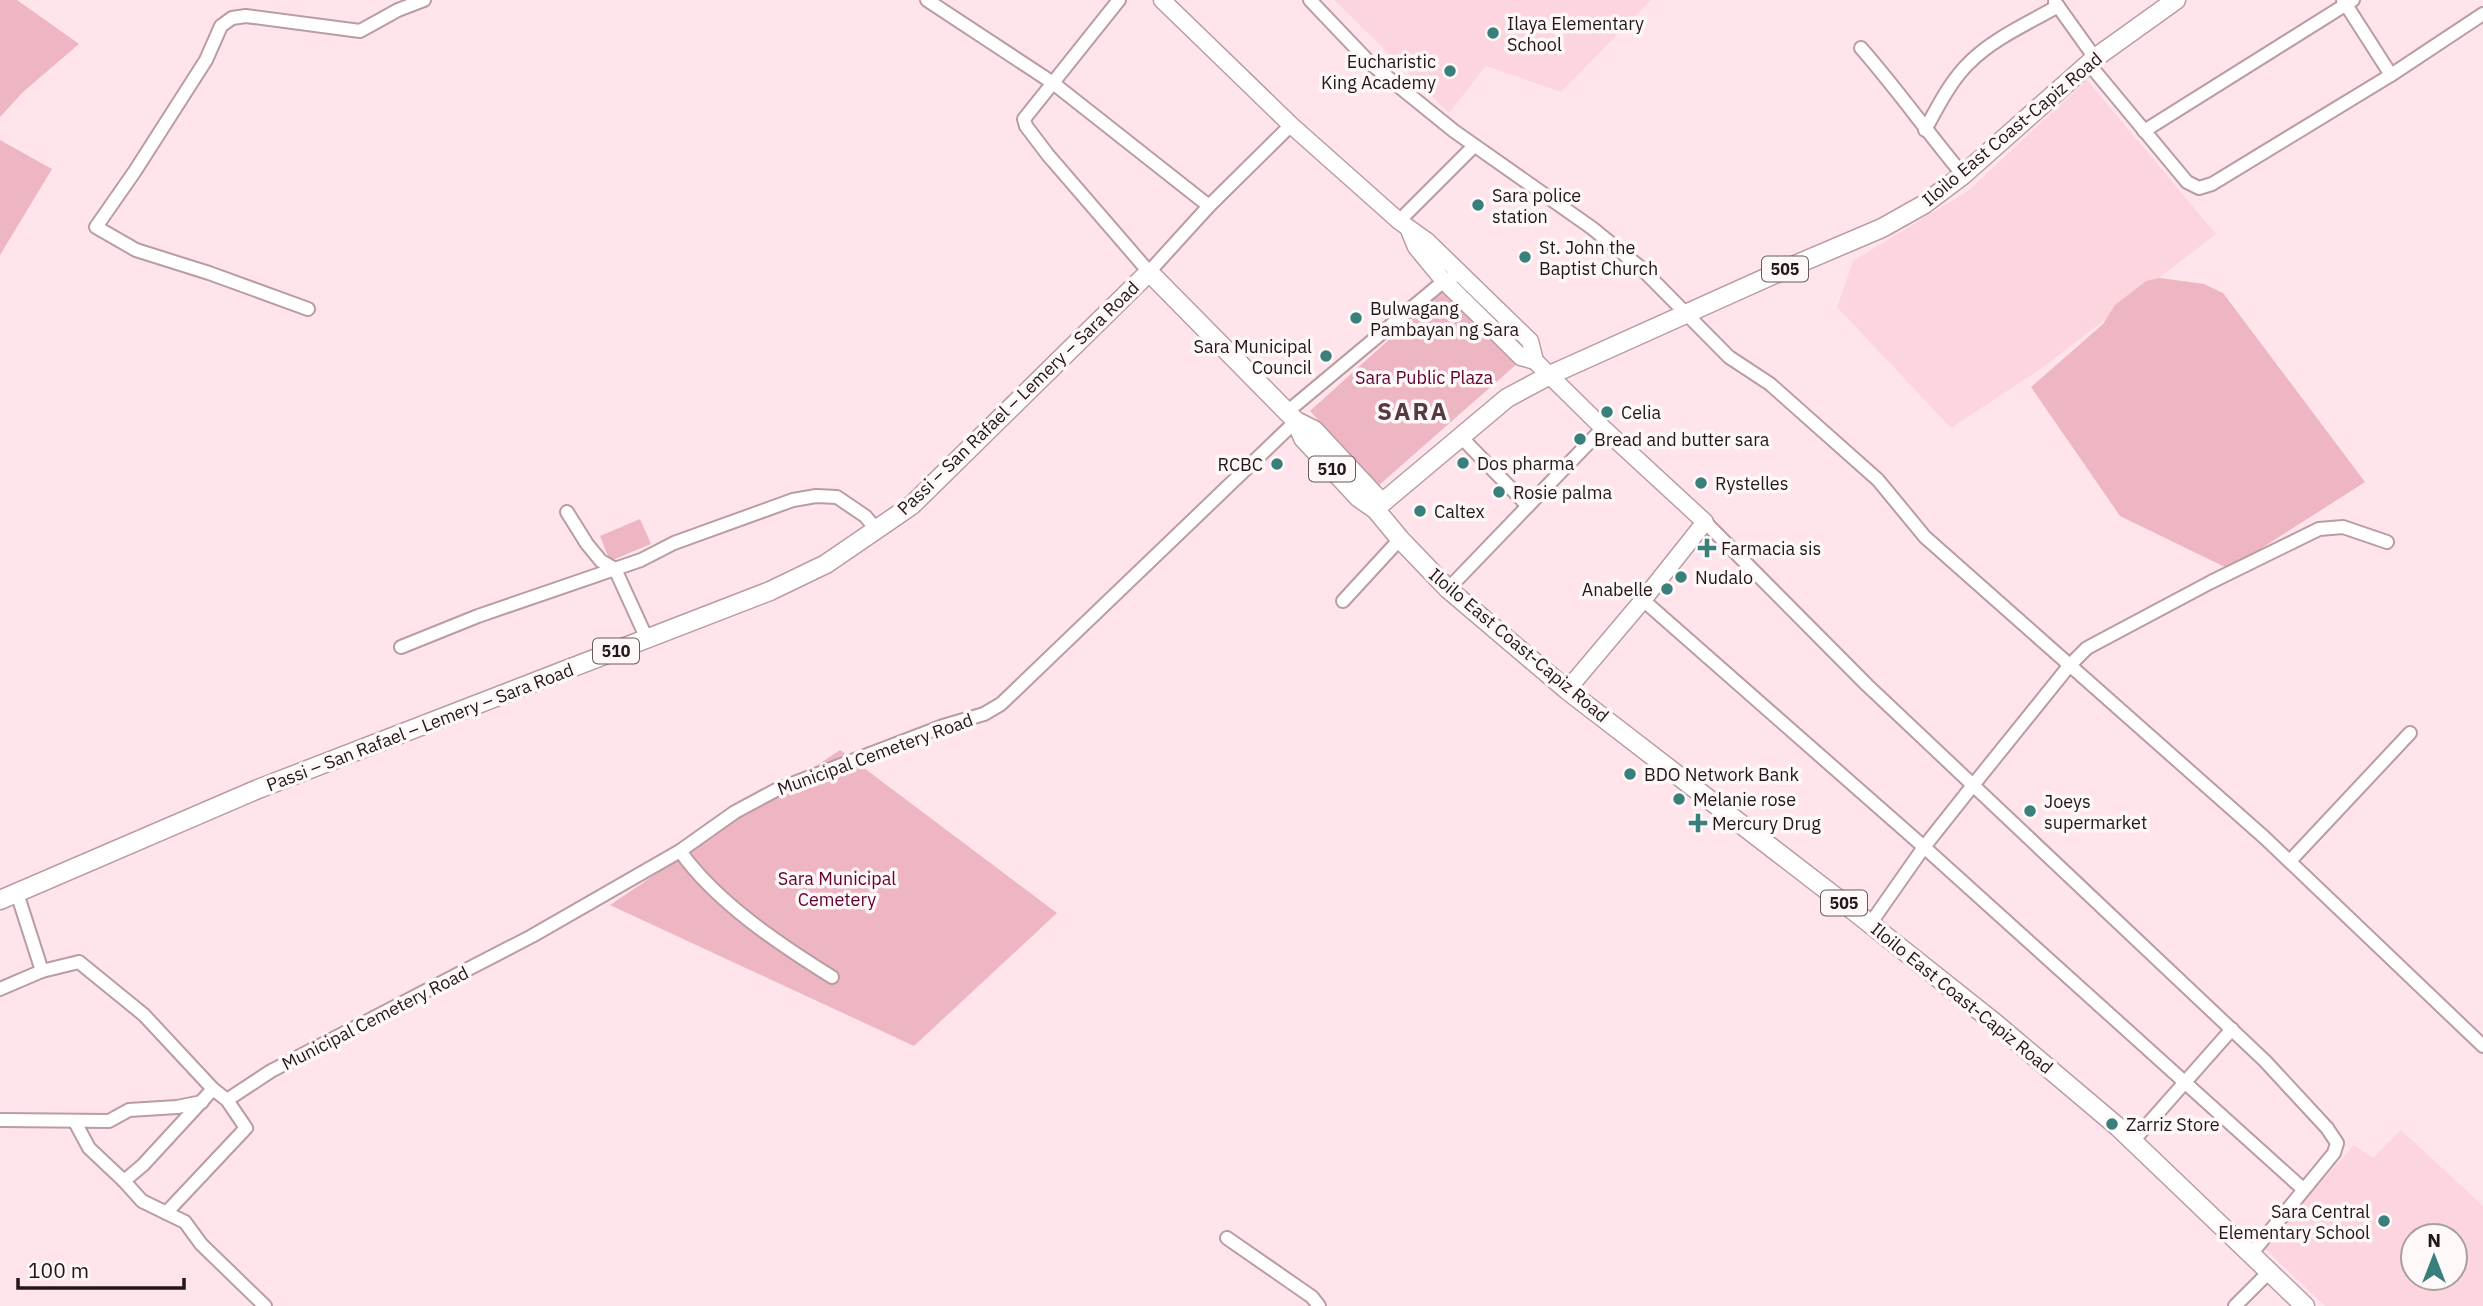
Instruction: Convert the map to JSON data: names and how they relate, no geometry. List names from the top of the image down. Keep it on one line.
{"streets":{"main road":["Iloilo East Coast-Capiz Road","505","Passi – San Rafael – Lemery – Sara Road","510"],"street":["Municipal Cemetery Road"]},"crossings":[["Iloilo East Coast-Capiz Road","Passi – San Rafael – Lemery – Sara Road"],["Passi – San Rafael – Lemery – Sara Road","Municipal Cemetery Road"]],"districts":["SARA"],"parks":["Sara Public Plaza","Sara Municipal Cemetery"],"places":{"other":["Ilaya Elementary School","Eucharistic King Academy","Sara police station","St. John the Baptist Church","Bulwagang Pambayan ng Sara","Sara Municipal Council","Celia","Bread and butter sara","Dos pharma","RCBC","Rystelles","Rosie palma","Caltex","Nudalo","Anabelle","BDO Network Bank","Melanie rose","Joeys supermarket","Zarriz Store","Sara Central Elementary School"],"health":["Farmacia sis","Mercury Drug"]},"scale_bar":"100 m","north":"top"}
